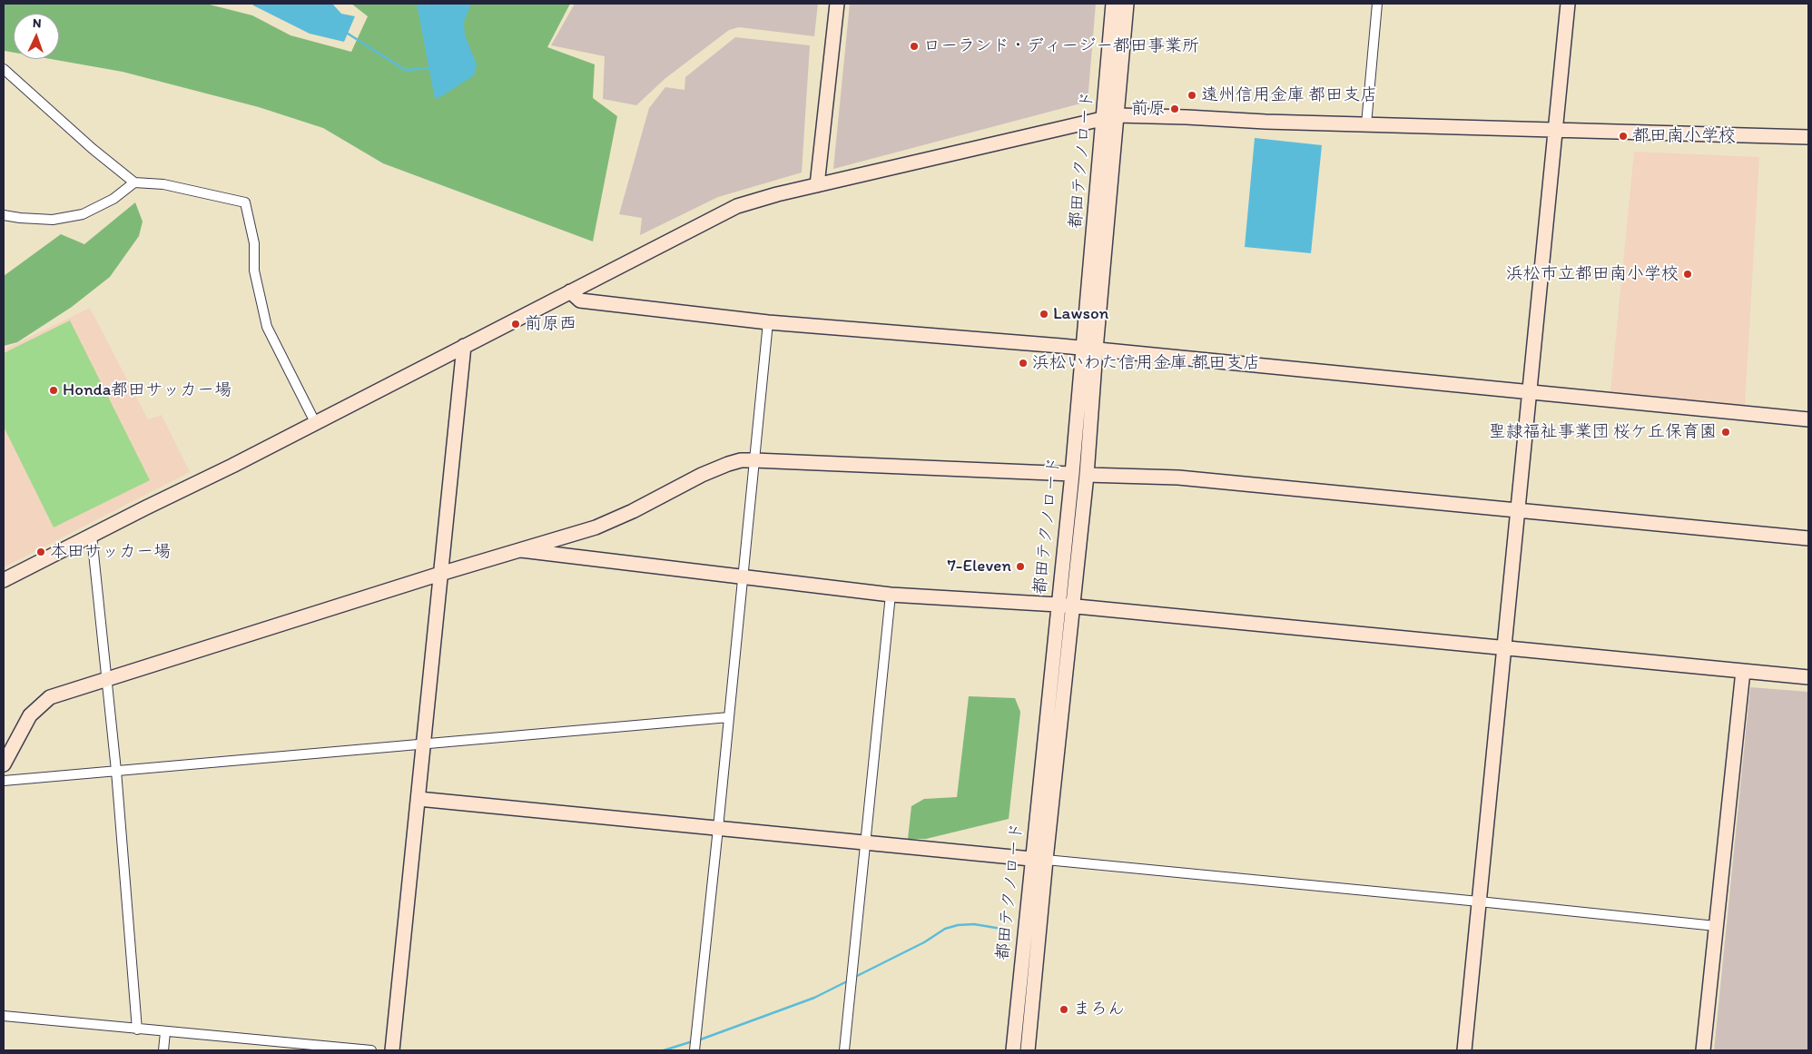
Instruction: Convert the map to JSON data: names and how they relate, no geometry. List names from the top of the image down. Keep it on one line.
{"streets":{"street":["都田テクノロード"]},"places":["ローランド・ディージー都田事業所","遠州信用金庫 都田支店","前原","都田南小学校","浜松市立都田南小学校","Lawson","前原西","浜松いわた信用金庫 都田支店","Honda都田サッカー場","聖隷福祉事業団 桜ケ丘保育園","本田サッカー場","7-Eleven","まろん"],"north":"top"}
